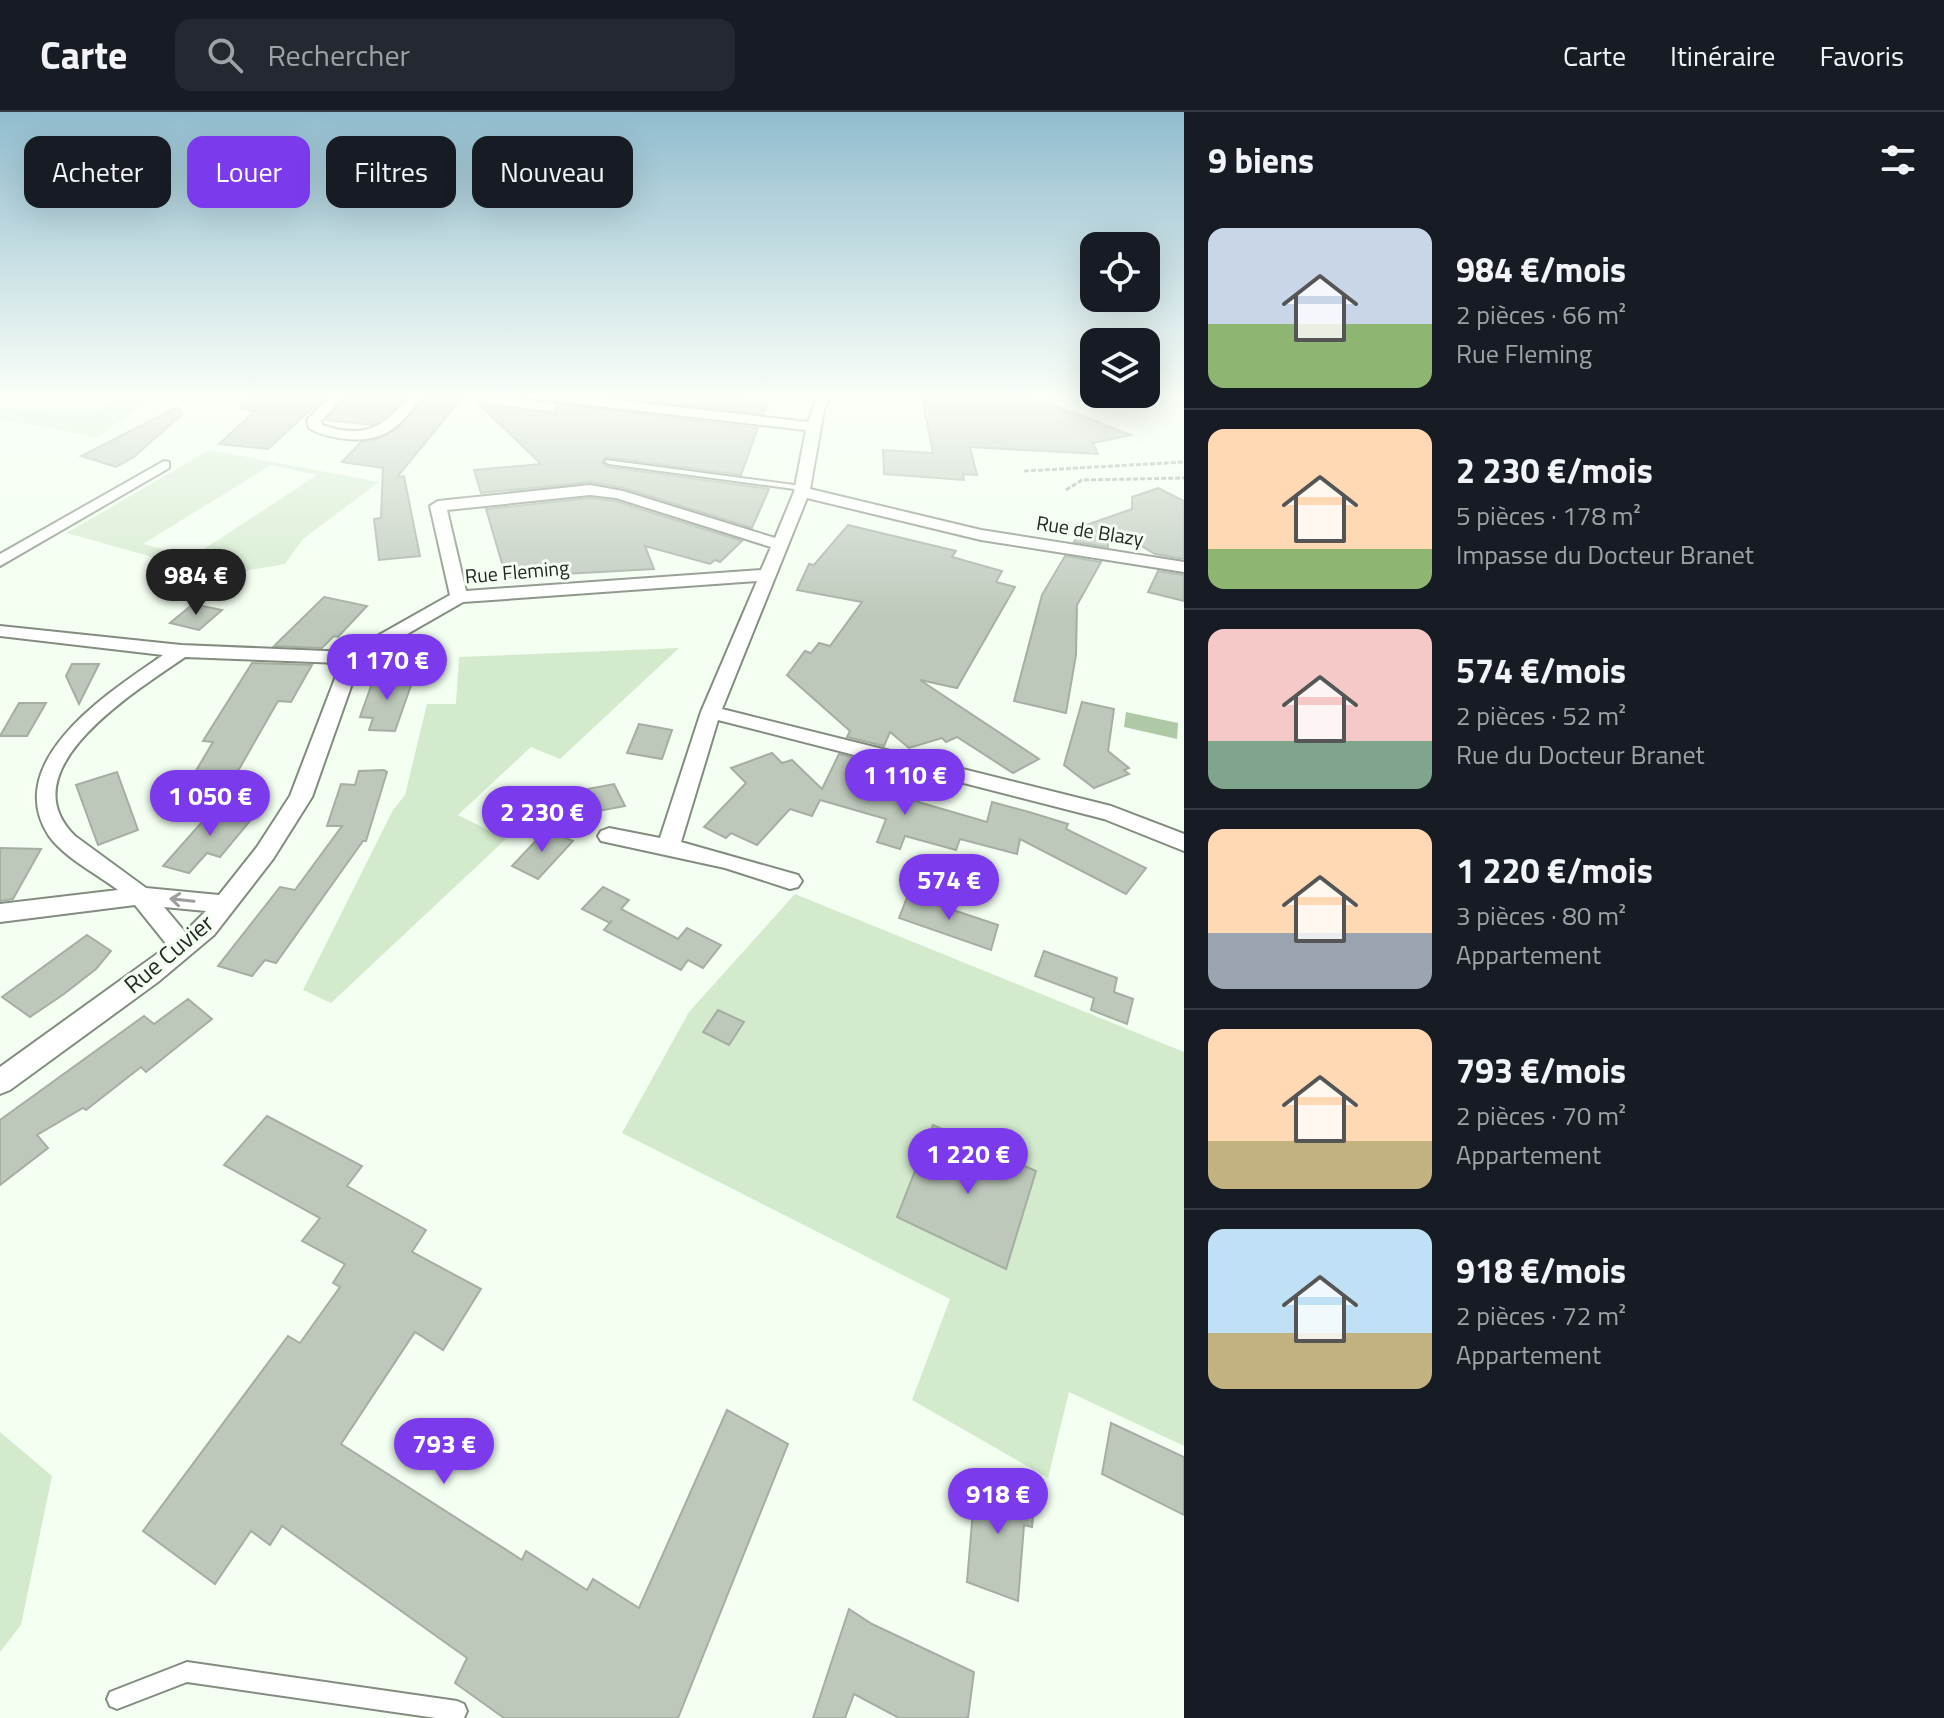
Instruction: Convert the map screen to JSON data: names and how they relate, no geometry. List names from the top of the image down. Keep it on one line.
{"streets":{"street":["Rue de Blazy","Rue Fleming","Rue Cuvier"]},"crossings":[["Rue Fleming","Rue Cuvier"]],"page":{"header":"Carte","search":"Rechercher","nav":["Carte","Itinéraire","Favoris"],"heading":"9 biens","chip":["Acheter","Louer","Filtres","Nouveau"],"list":[{"name":"984 €/mois","note":"2 pièces · 66 m² · Rue Fleming"},{"name":"2 230 €/mois","note":"5 pièces · 178 m² · Impasse du Docteur Branet"},{"name":"574 €/mois","note":"2 pièces · 52 m² · Rue du Docteur Branet"},{"name":"1 220 €/mois","note":"3 pièces · 80 m² · Appartement"},{"name":"793 €/mois","note":"2 pièces · 70 m² · Appartement"},{"name":"918 €/mois","note":"2 pièces · 72 m² · Appartement"}],"price":["984 €","1 170 €","1 110 €","1 050 €","2 230 €","574 €","1 220 €","793 €","918 €"]}}
